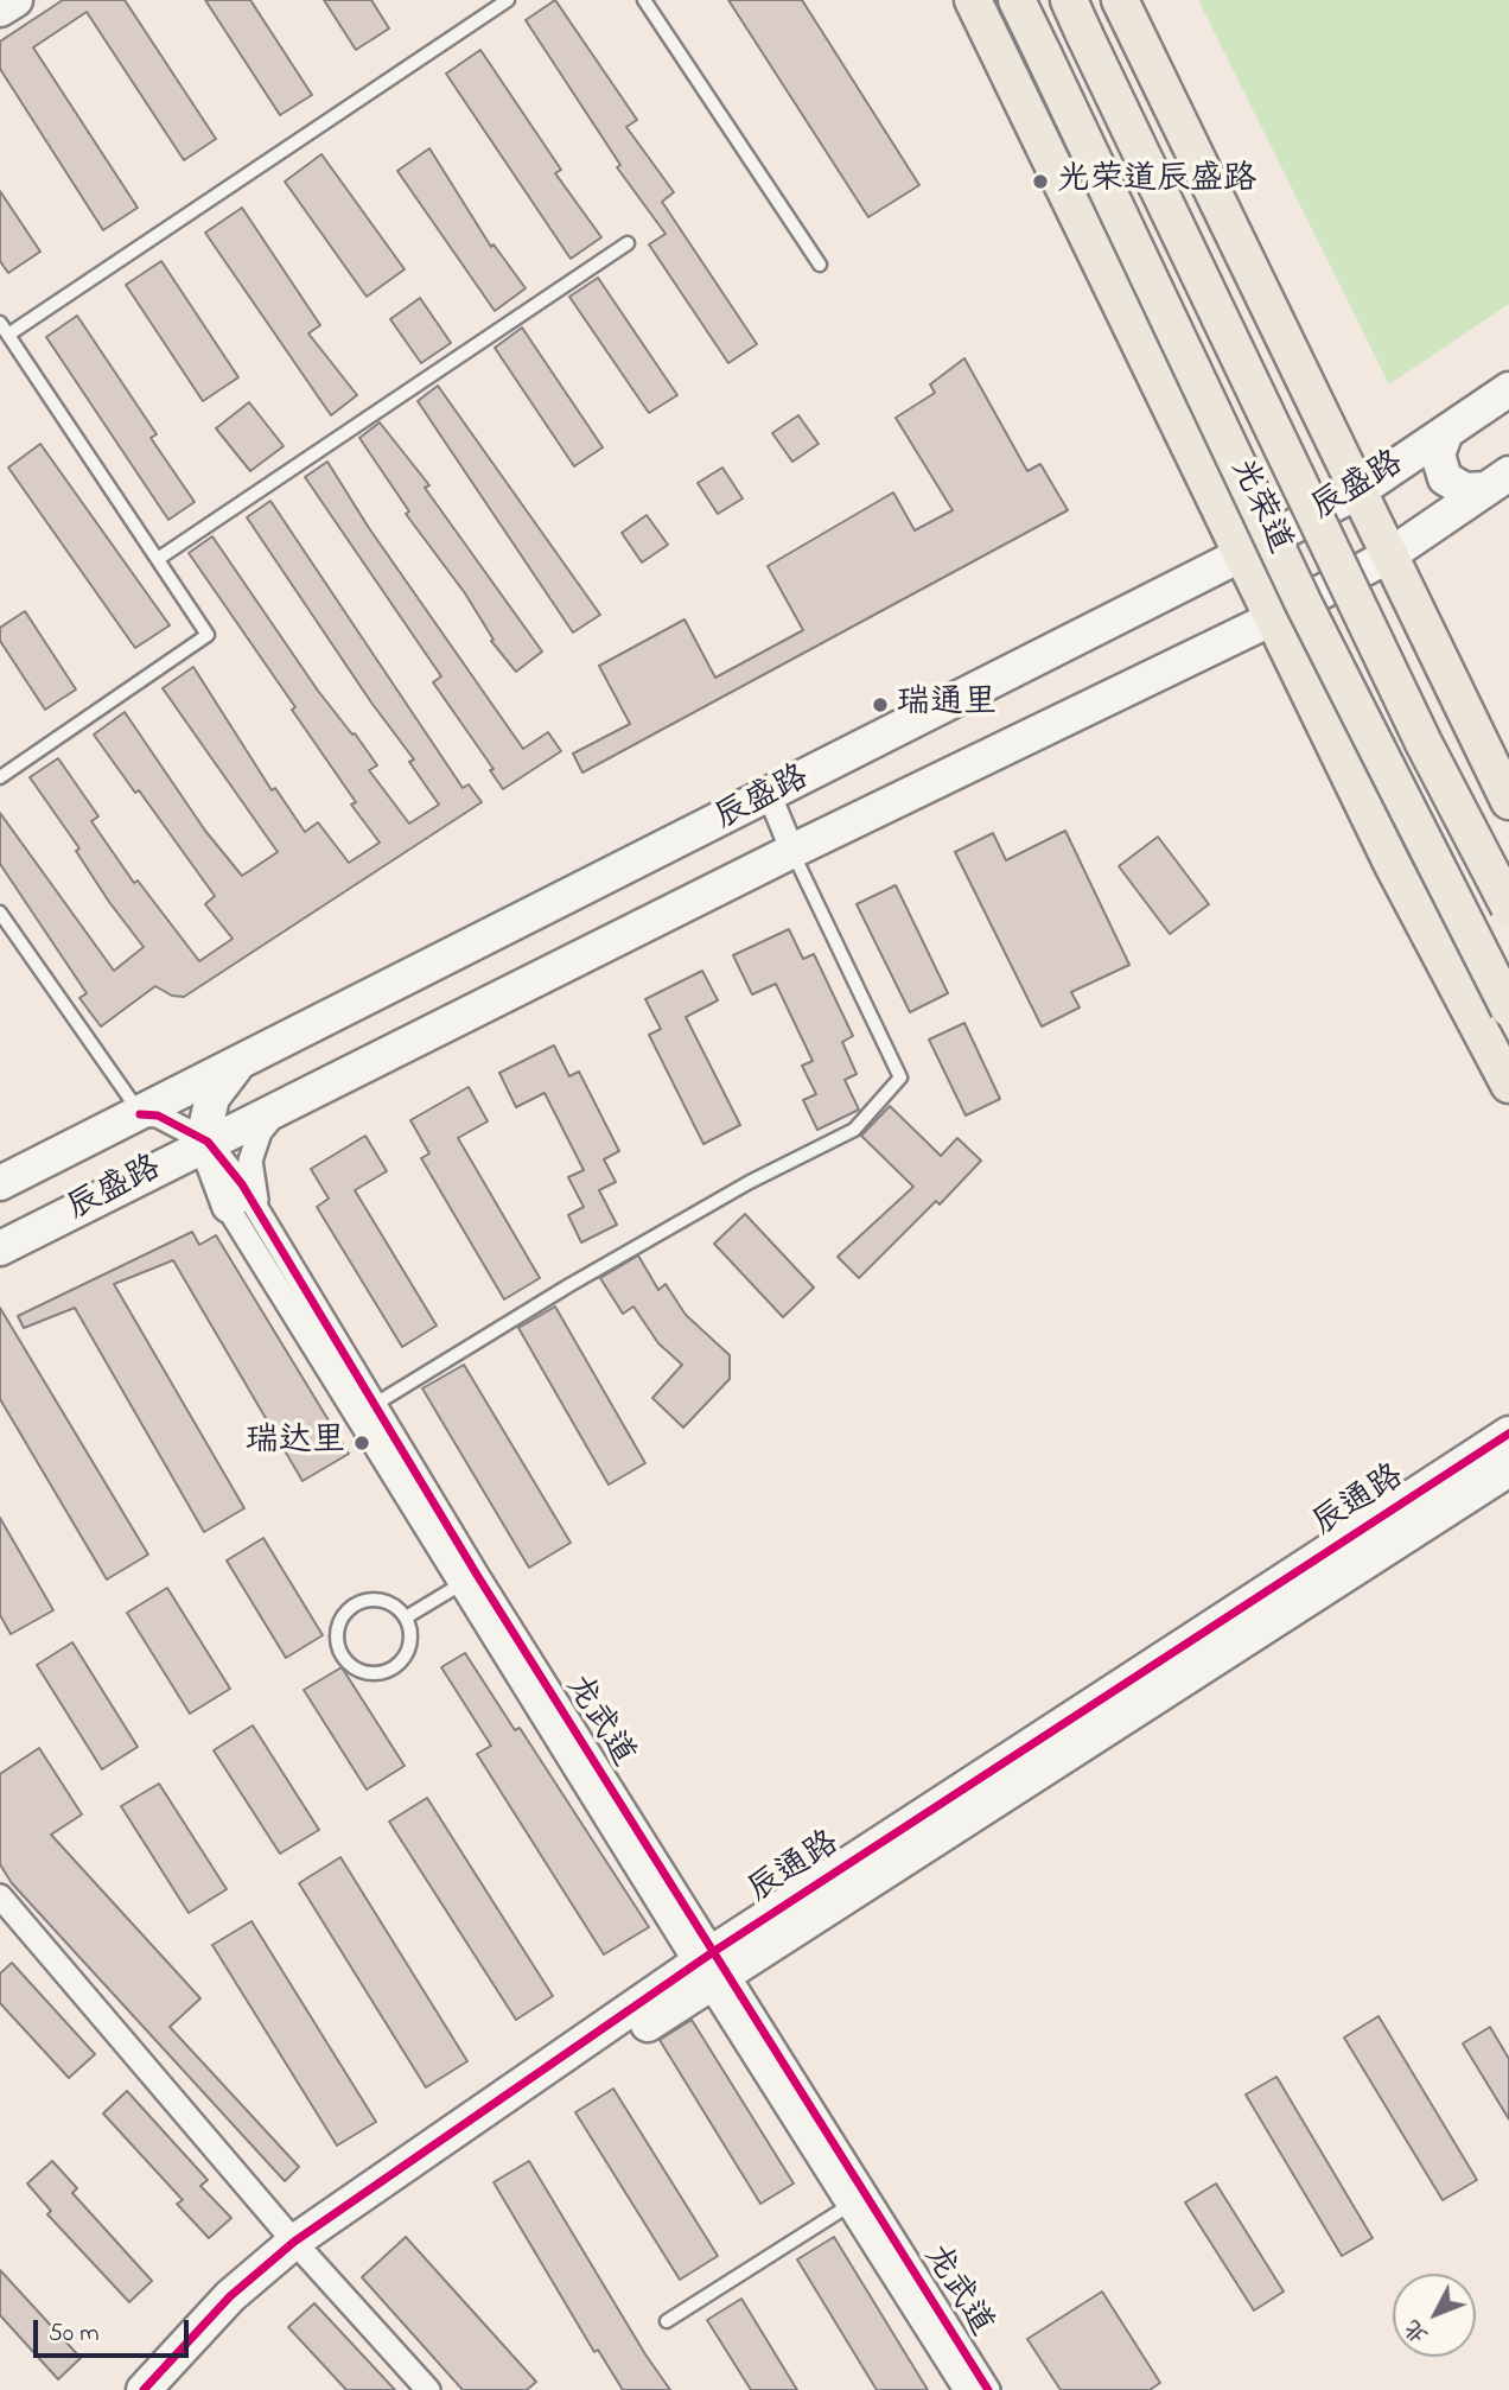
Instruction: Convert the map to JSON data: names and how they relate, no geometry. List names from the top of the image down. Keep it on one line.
{"streets":{"main road":["辰盛路","光荣道","辰通路"],"street":["龙武道"]},"crossings":[["辰通路","龙武道"]],"places":["光荣道辰盛路","瑞通里","瑞达里"],"scale_bar":"50 m","north":"bottom left"}
